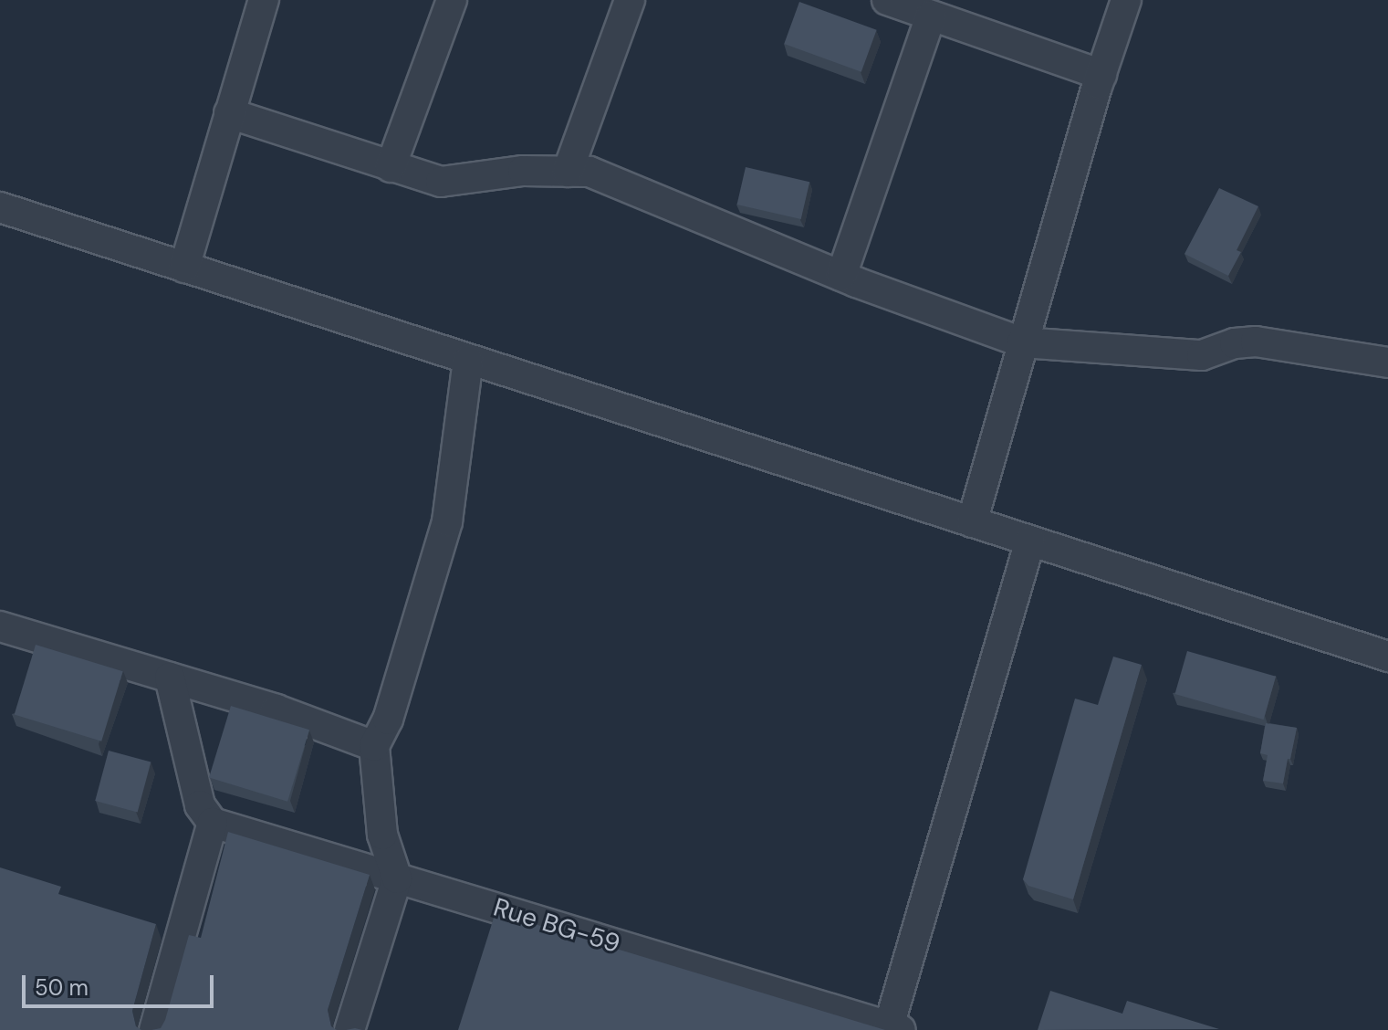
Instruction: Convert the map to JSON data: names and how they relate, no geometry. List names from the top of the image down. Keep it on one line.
{"streets":{"street":["Rue BG-59"]},"scale_bar":"50 m"}
